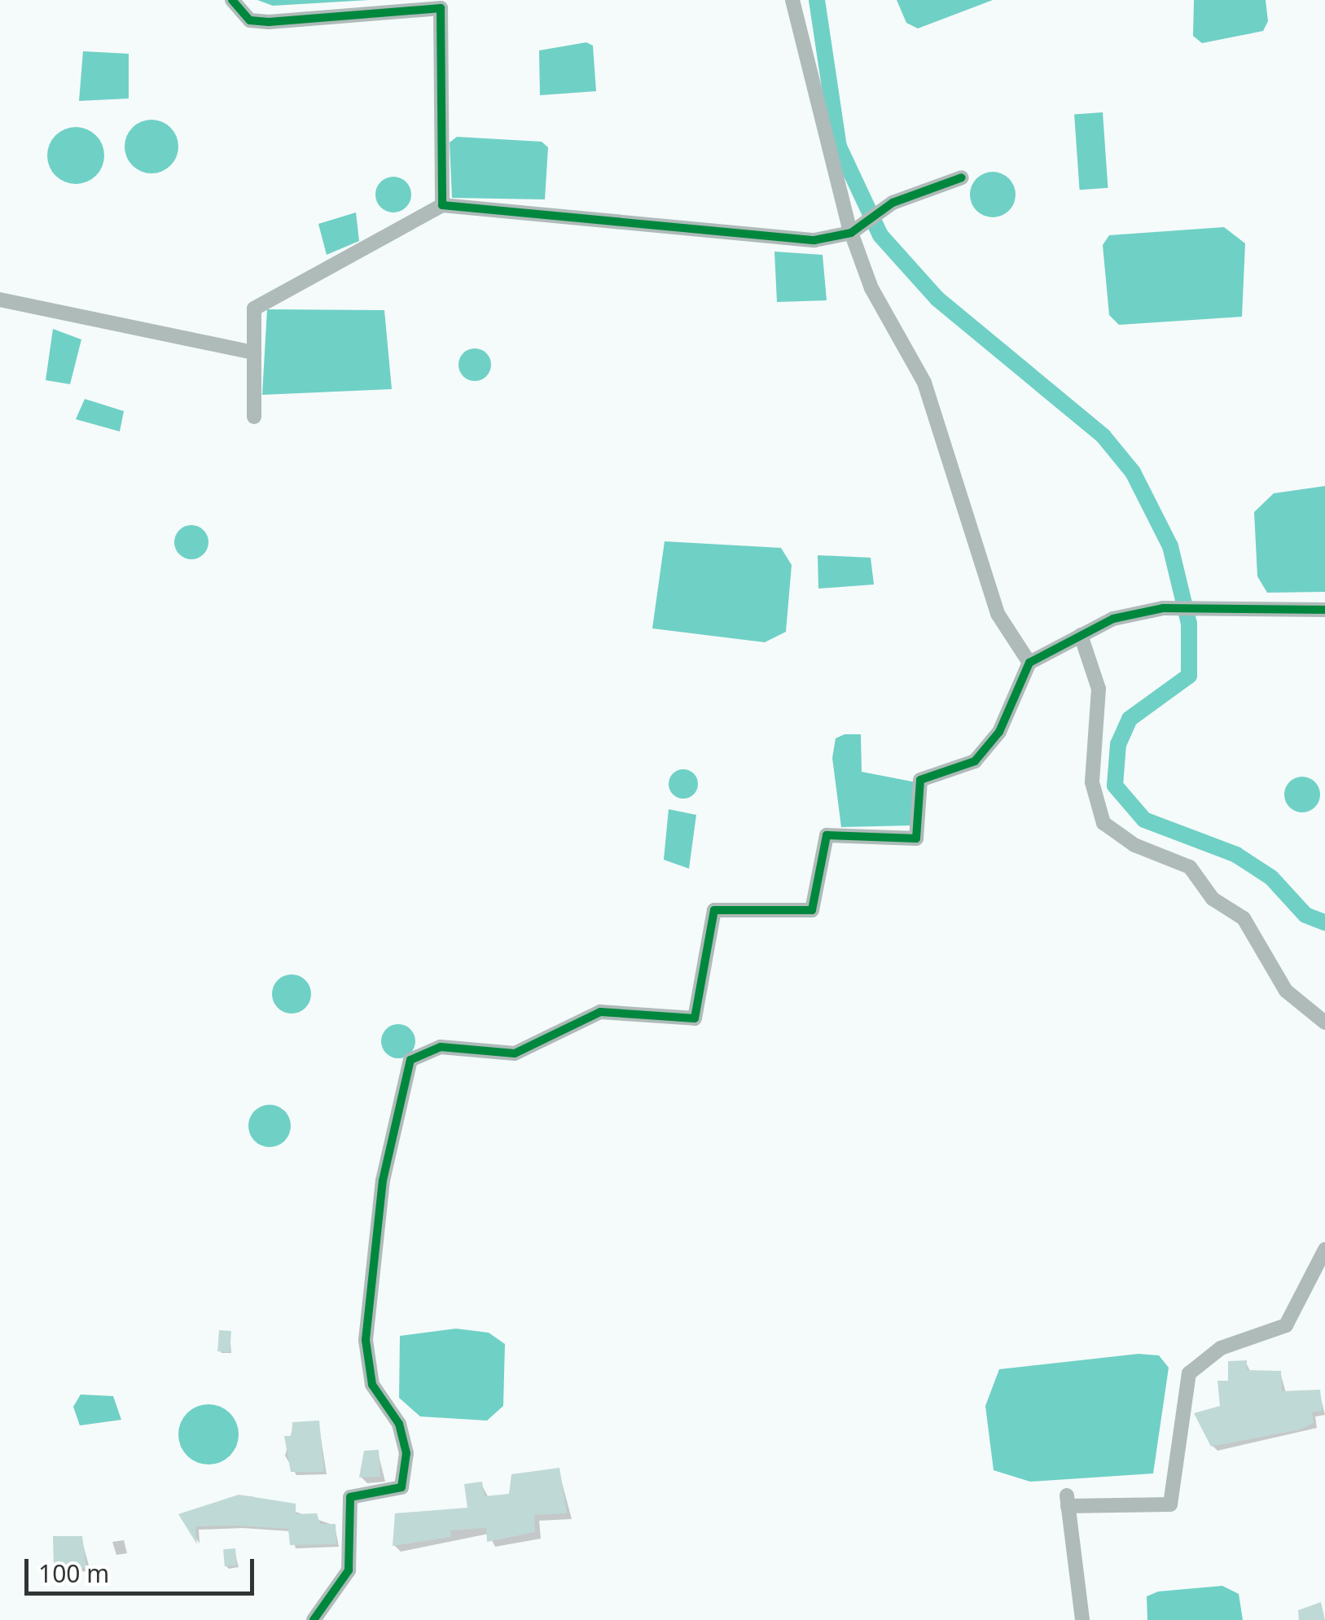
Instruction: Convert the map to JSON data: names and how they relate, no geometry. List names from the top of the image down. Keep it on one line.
{"scale_bar":"100 m"}
